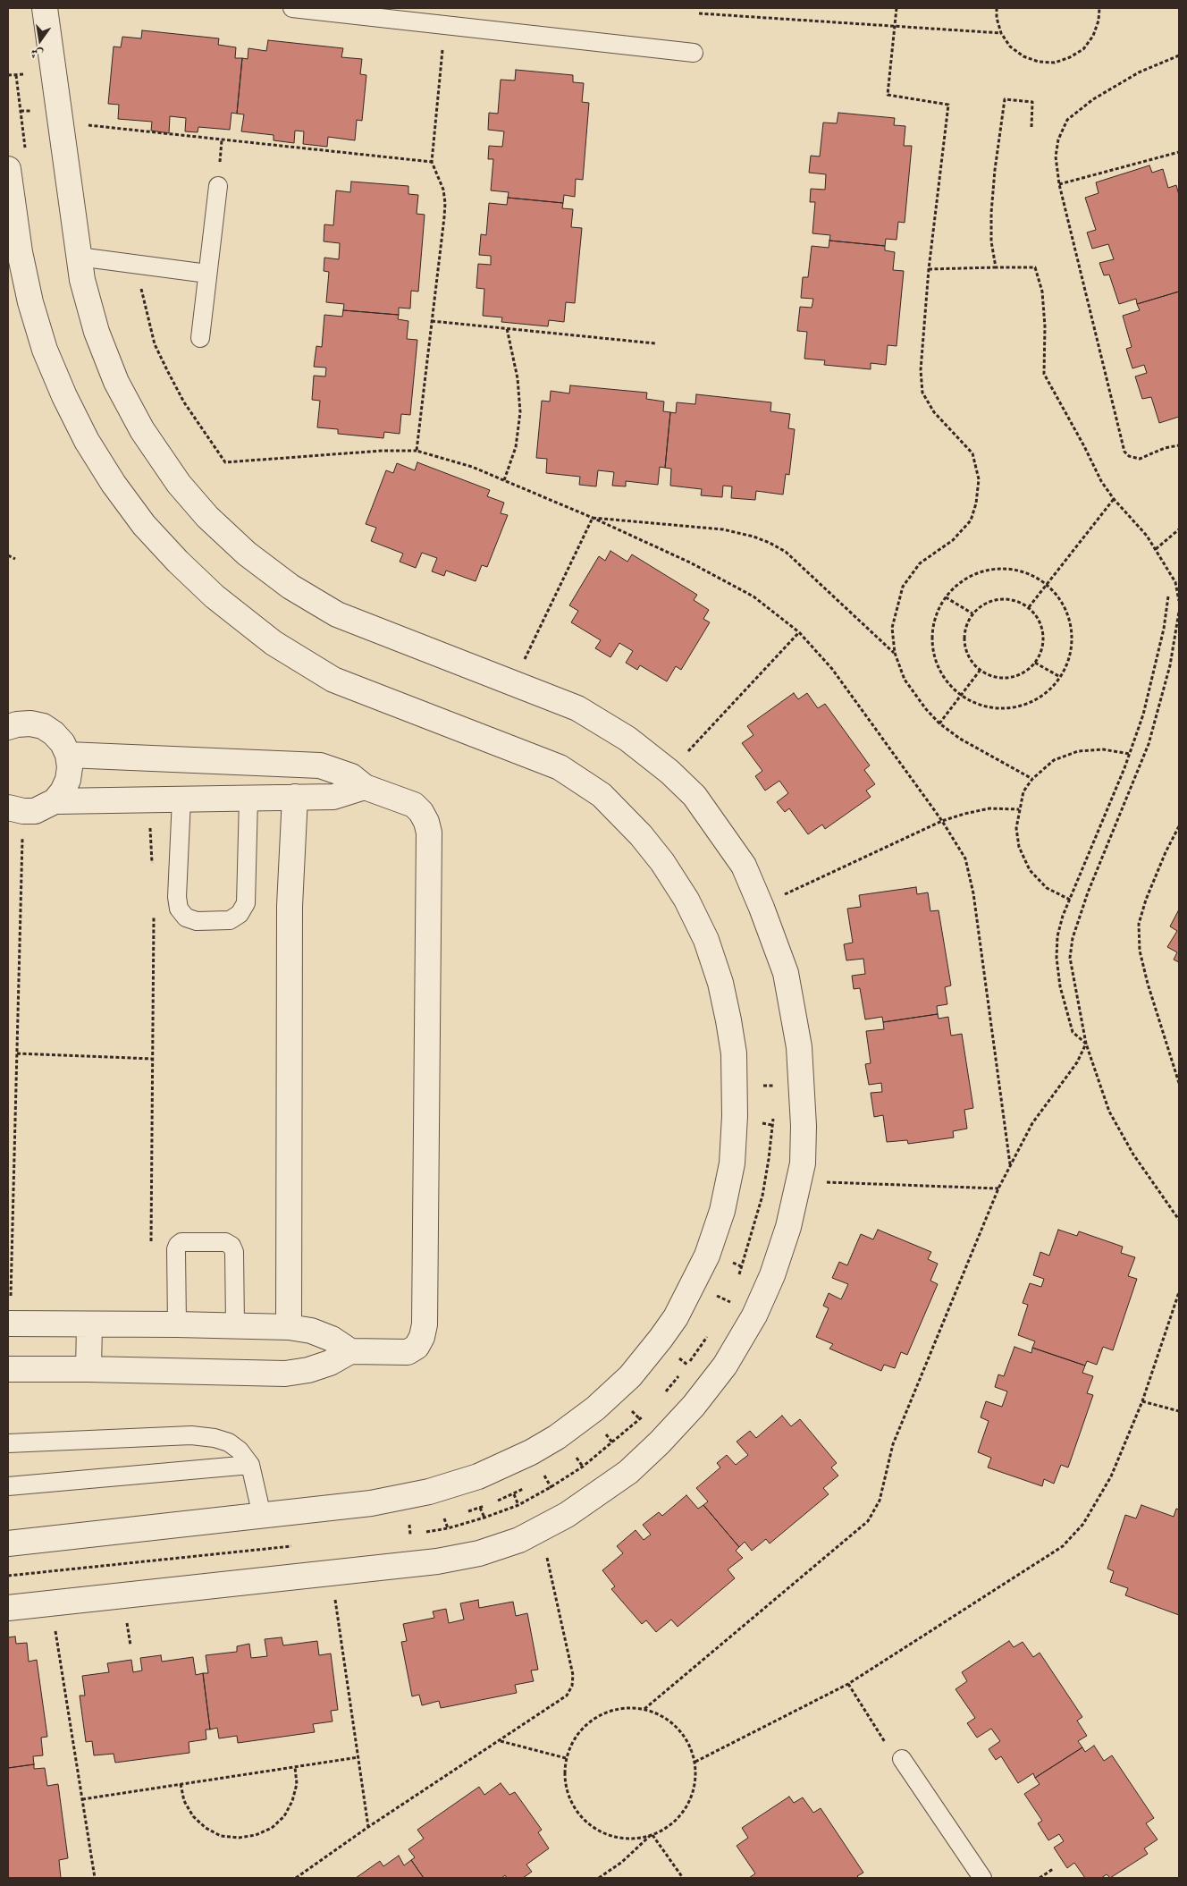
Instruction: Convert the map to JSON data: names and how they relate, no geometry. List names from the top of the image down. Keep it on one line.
{"north":"bottom"}
